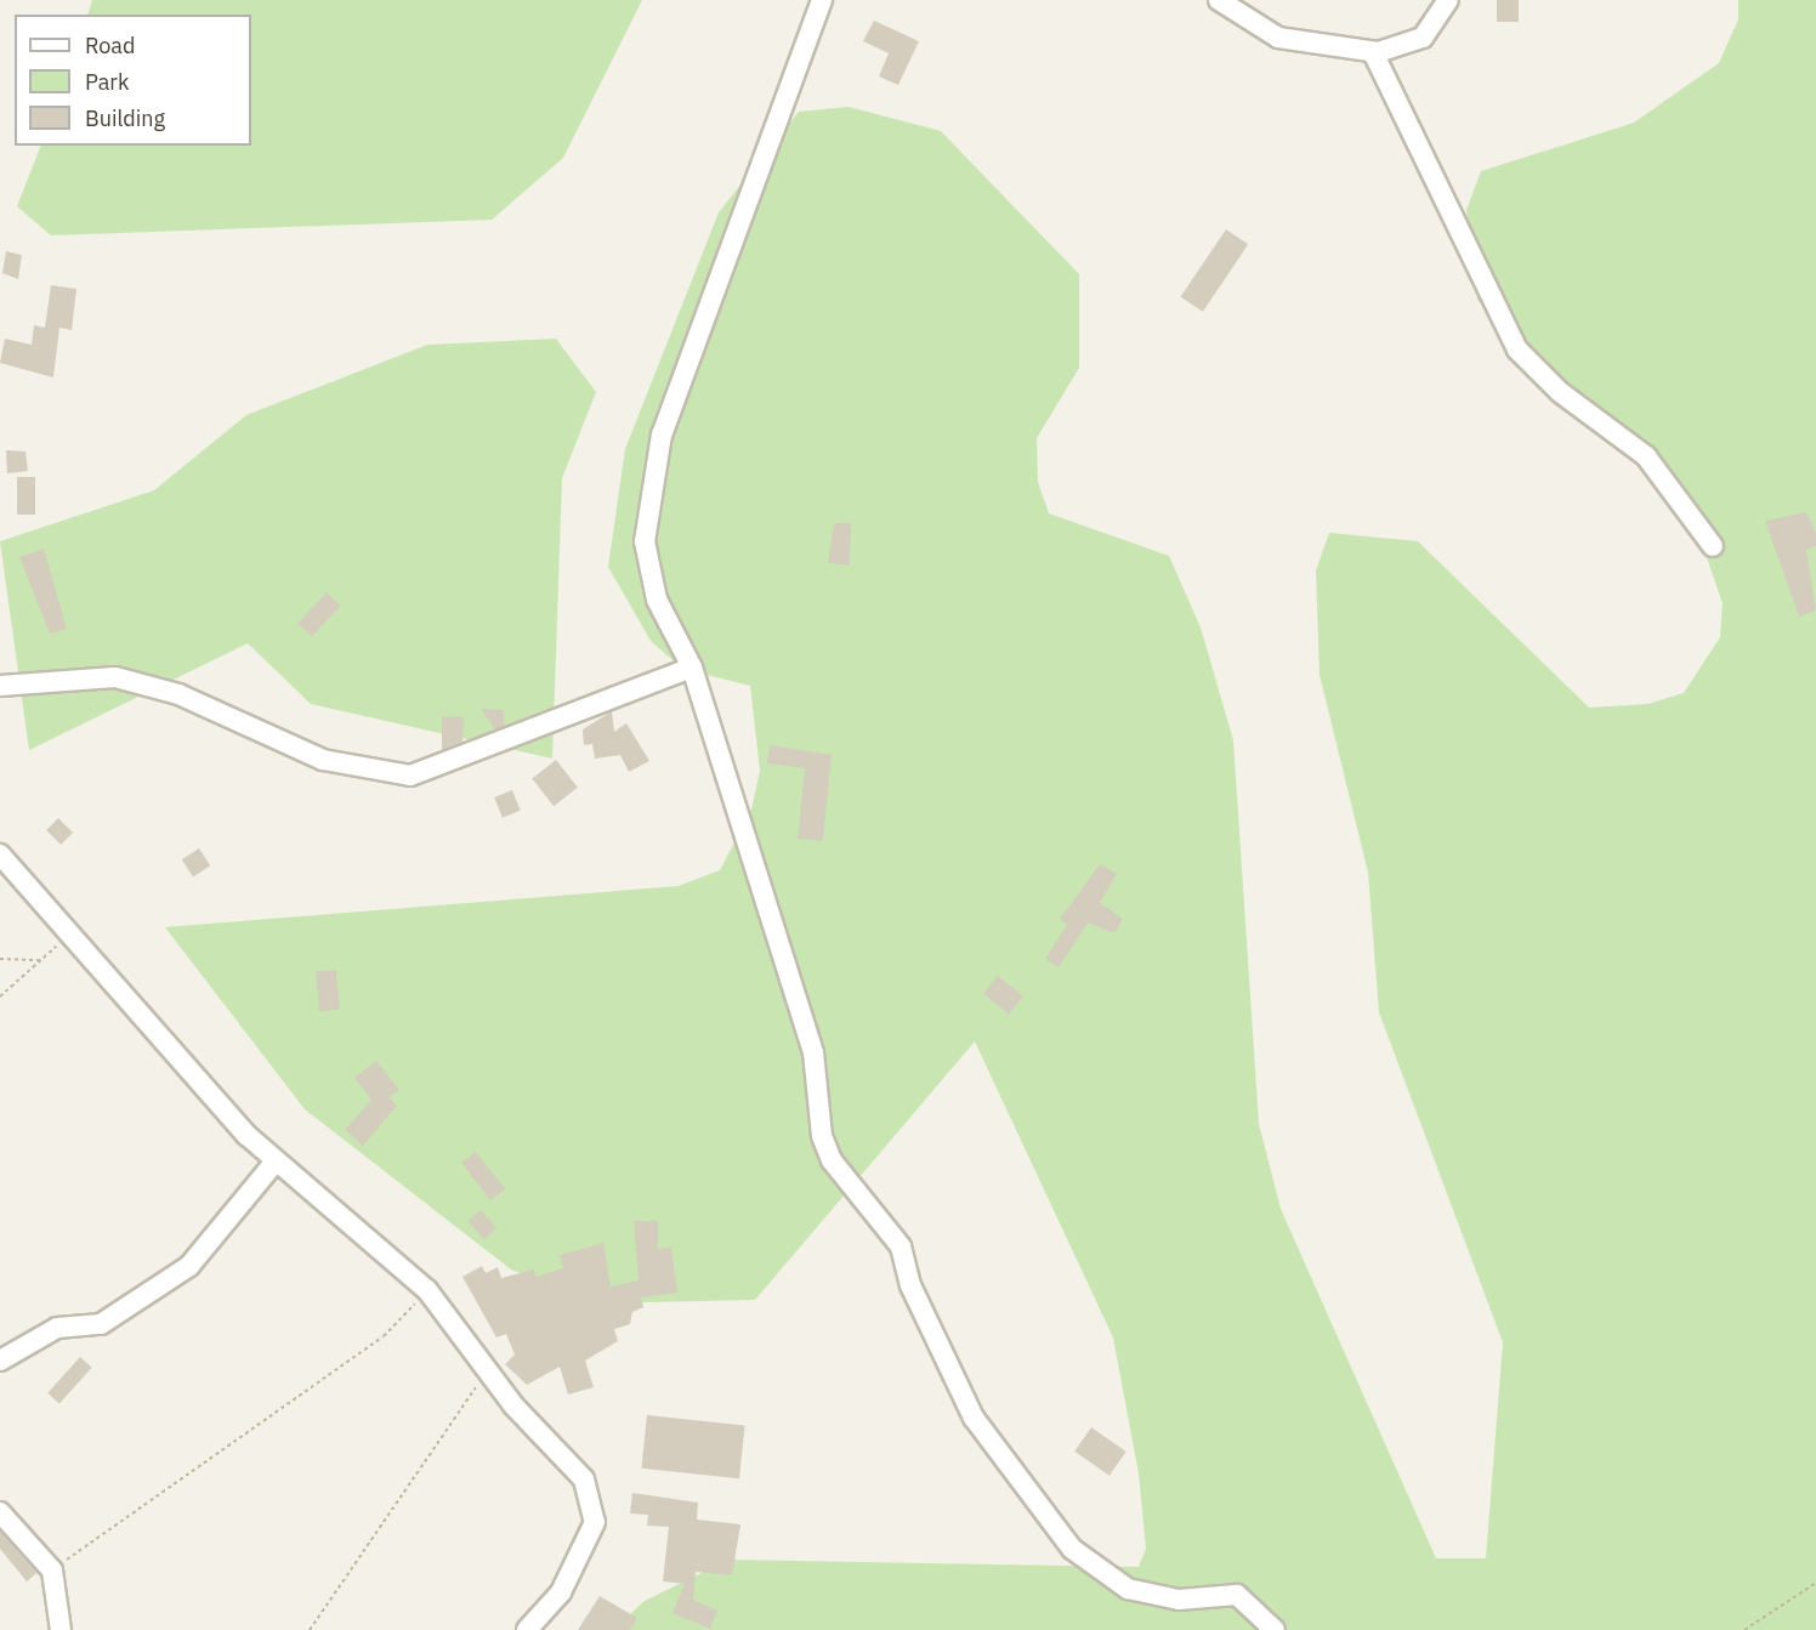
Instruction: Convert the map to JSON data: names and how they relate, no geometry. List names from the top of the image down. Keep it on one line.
{"legend":["Road","Park","Building"]}
